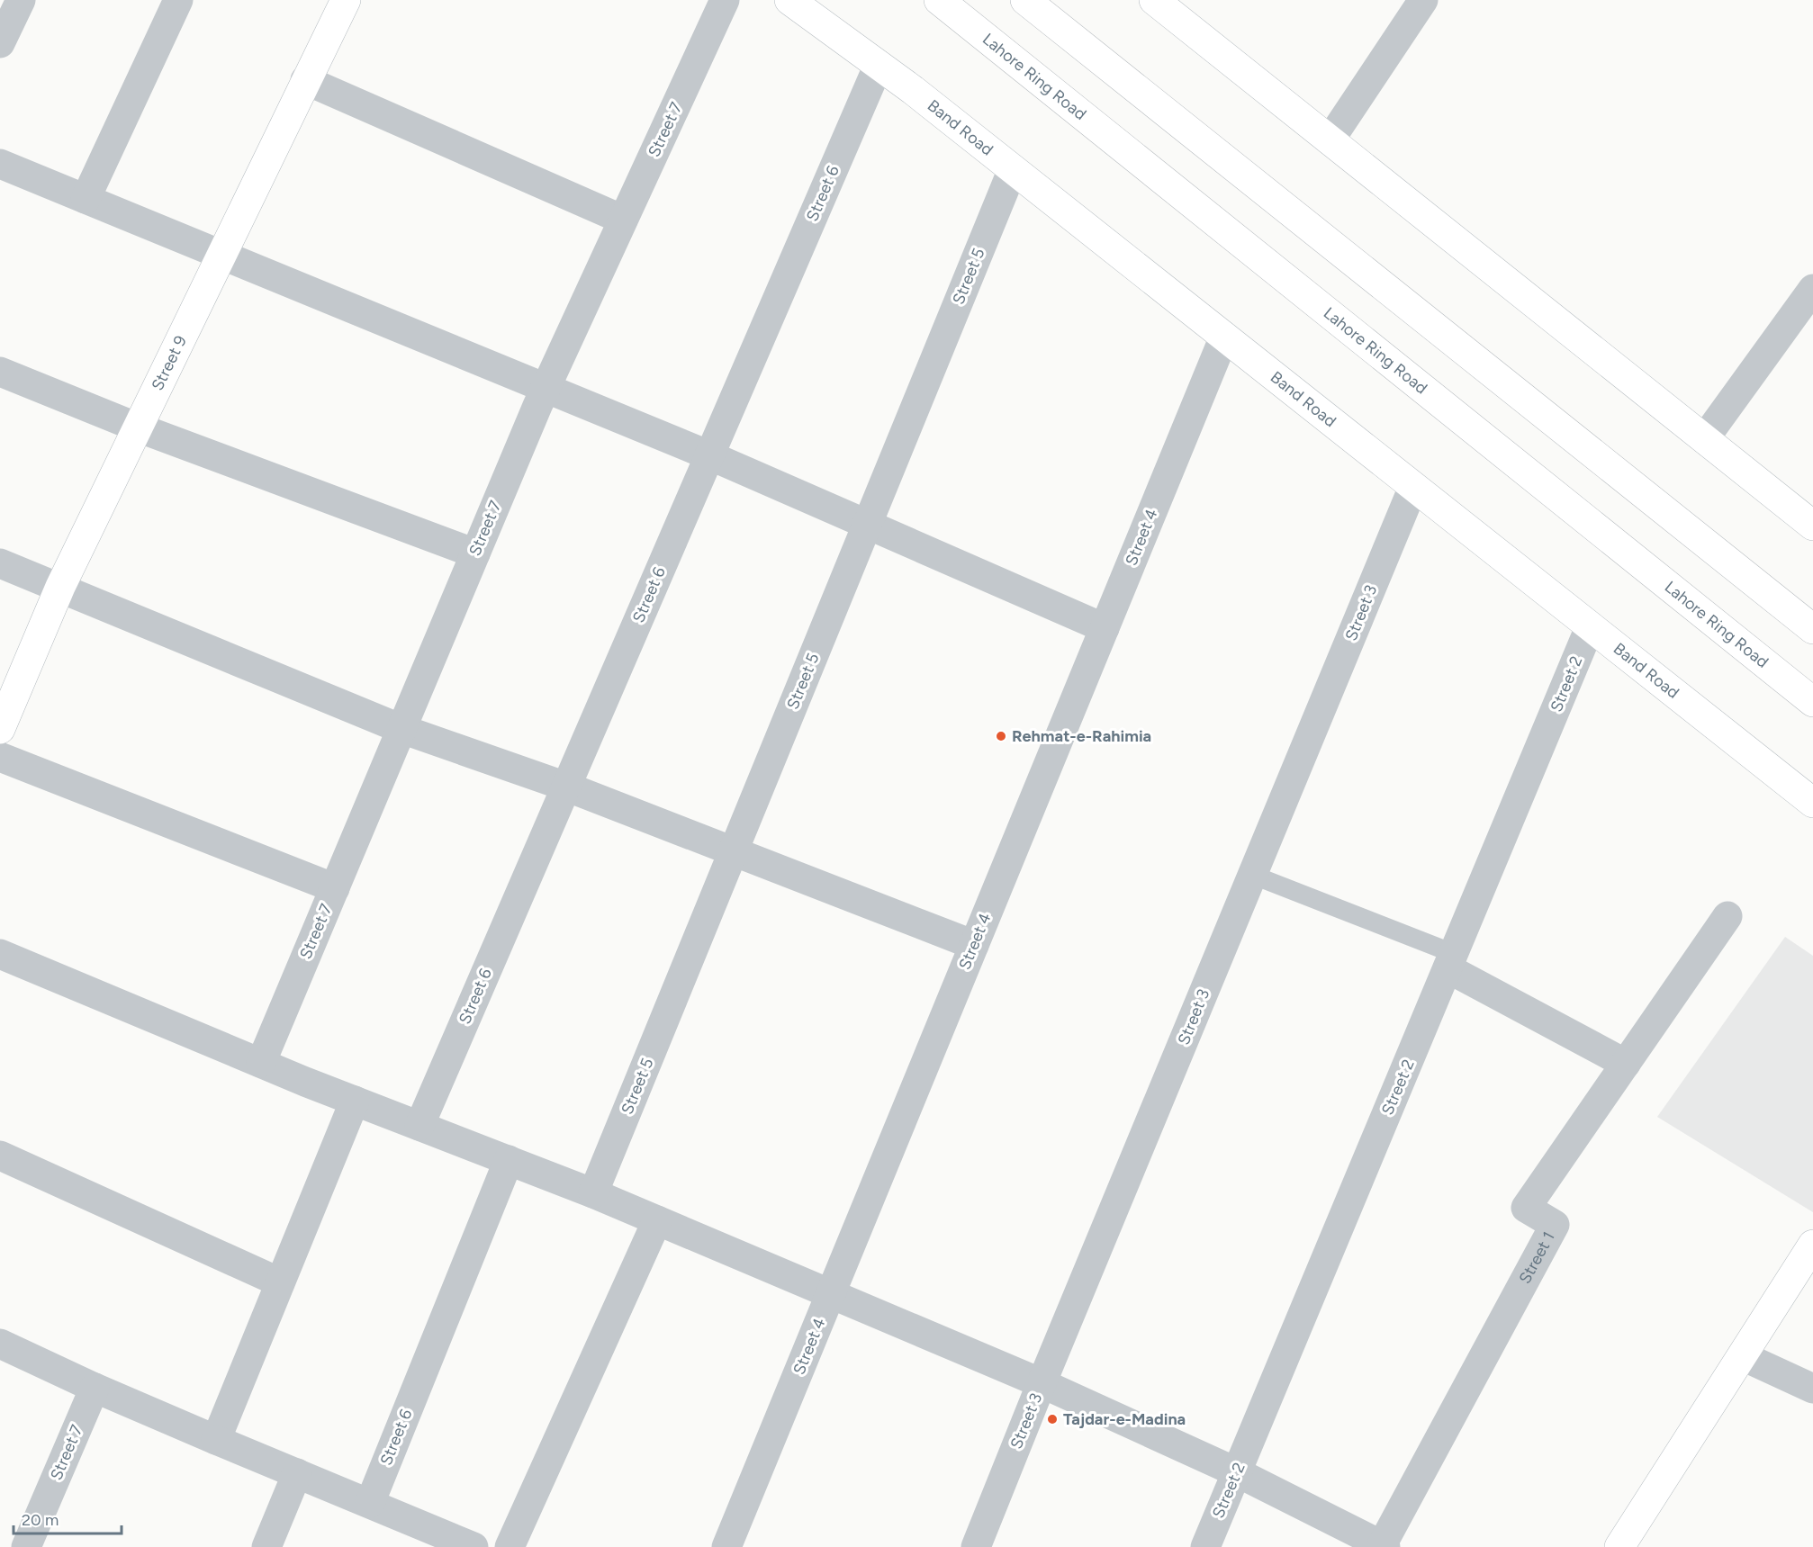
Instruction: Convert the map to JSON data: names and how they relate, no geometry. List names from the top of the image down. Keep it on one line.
{"streets":{"main road":["Lahore Ring Road","Band Road","Street 9"],"street":["Street 7","Street 6","Street 5","Street 4","Street 3","Street 2","Street 1"]},"crossings":[["Band Road","Street 6"],["Band Road","Street 5"],["Band Road","Street 4"],["Band Road","Street 3"],["Band Road","Street 2"]],"places":["Rehmat-e-Rahimia","Tajdar-e-Madina"],"scale_bar":"20 m"}
